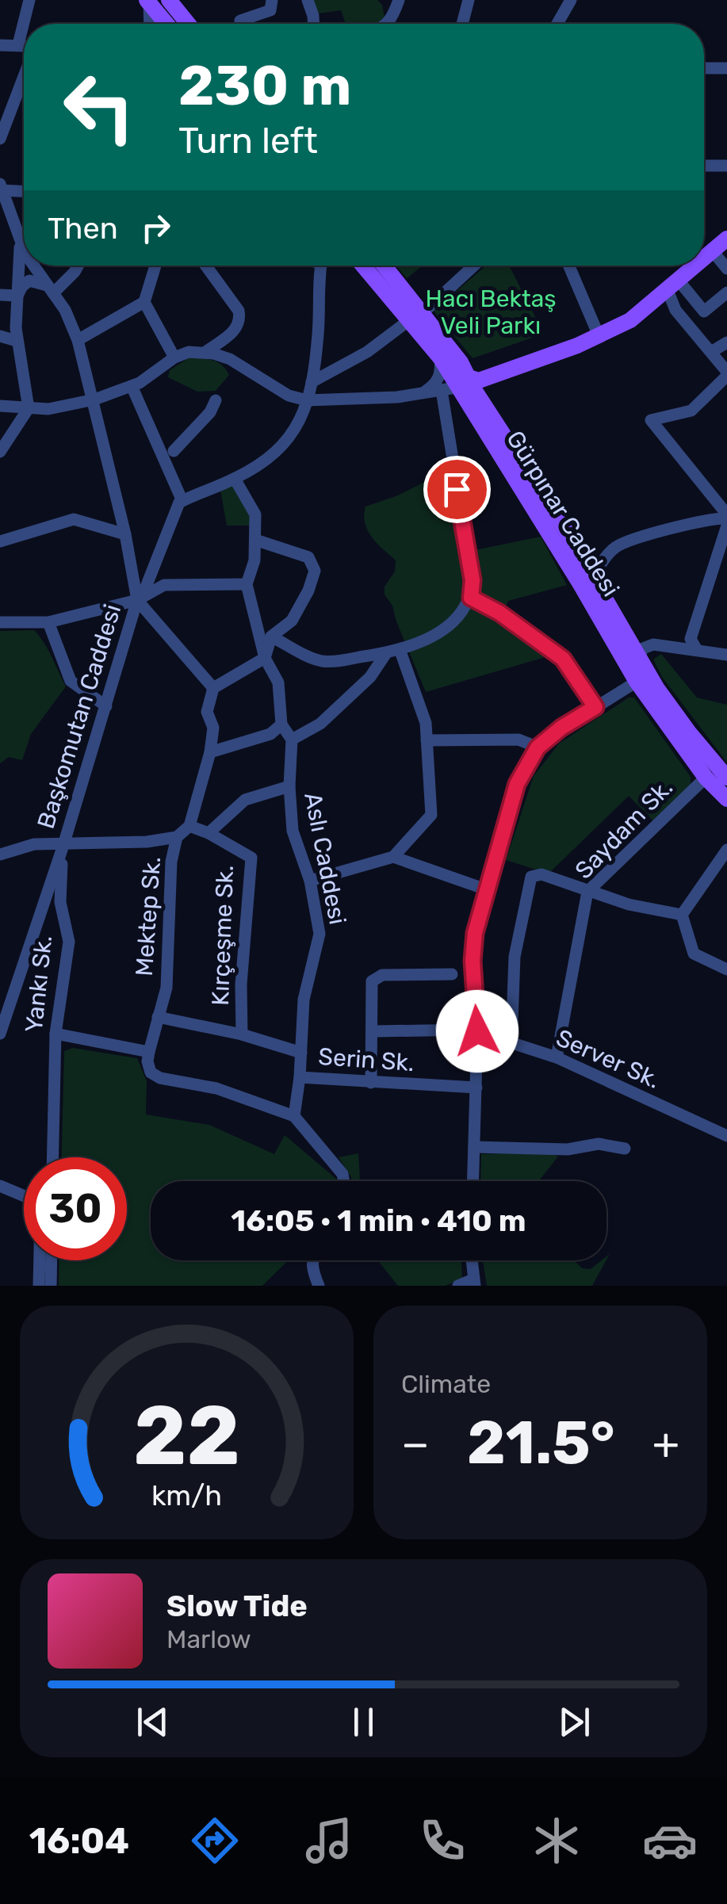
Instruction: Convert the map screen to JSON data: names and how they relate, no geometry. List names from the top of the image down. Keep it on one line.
{"streets":{"main road":["Gürpınar Caddesi"],"street":["Başkomutan Caddesi","Saydam Sk.","Aslı Caddesi","Mektep Sk.","Kırçeşme Sk.","Yankı Sk.","Server Sk.","Serin Sk."]},"crossings":[["Gürpınar Caddesi","Saydam Sk."],["Başkomutan Caddesi","Yankı Sk."],["Saydam Sk.","Server Sk."],["Aslı Caddesi","Serin Sk."],["Mektep Sk.","Kırçeşme Sk."]],"parks":["Hacı Bektaş Veli Parkı"],"page":{"turn":["230 m","Turn left"],"then":"Then","limit":"30","trip":"16:05 · 1 min · 410 m","tile":"Climate","heat":["−","21.5°","+"],"song":["Slow Tide","Marlow"],"tabs":"16:04","gauge":["22","km/h"]}}
